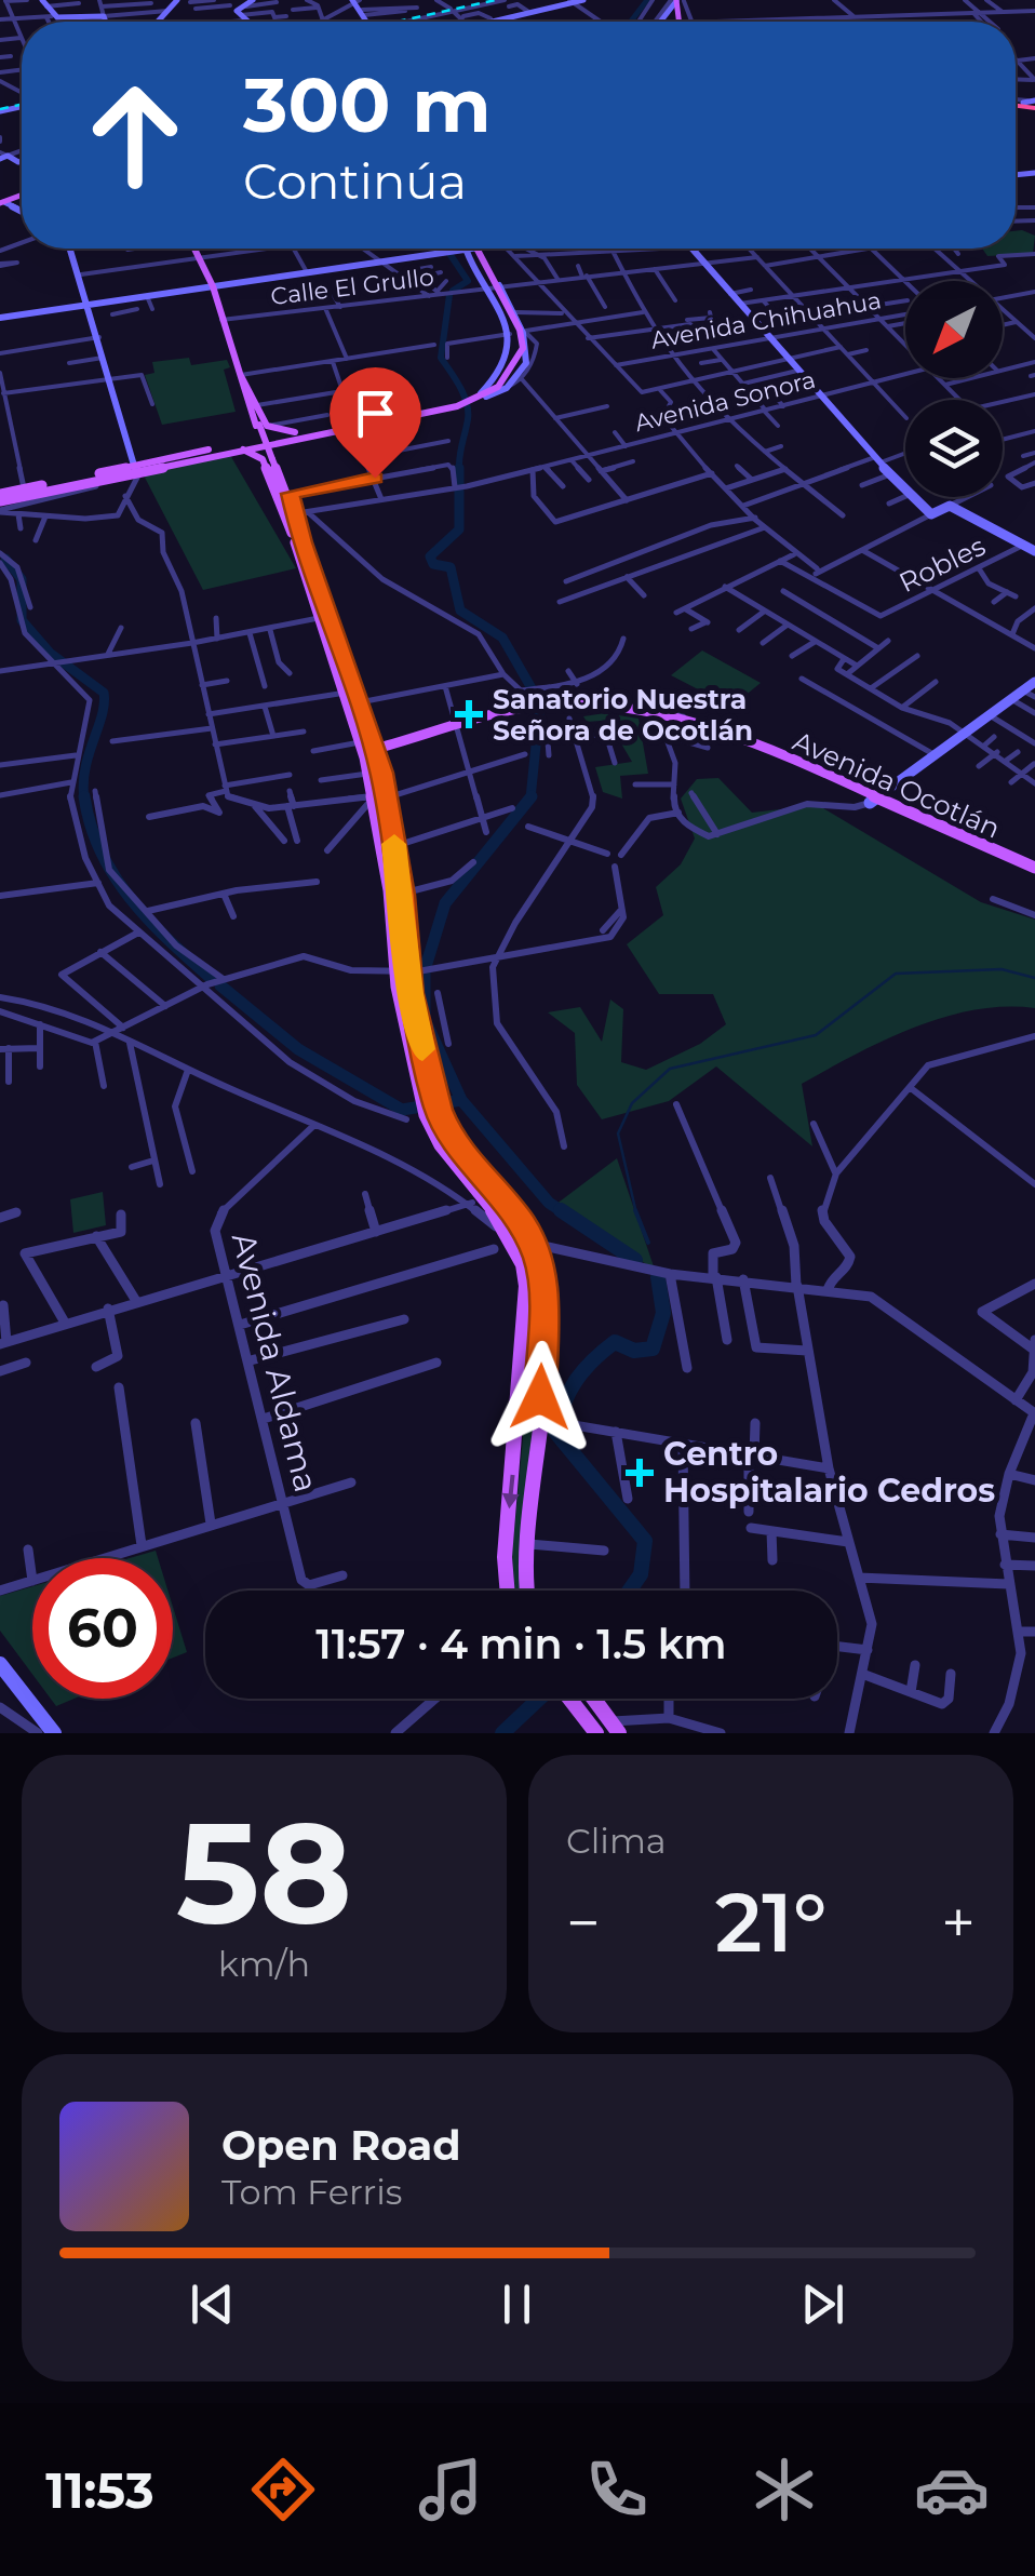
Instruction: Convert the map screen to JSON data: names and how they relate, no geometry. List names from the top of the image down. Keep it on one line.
{"streets":{"main road":["Avenida Ocotlán"],"street":["Calle El Grullo","Avenida Chihuahua","Avenida Sonora","Robles","Avenida Aldama"]},"places":{"health":["Sanatorio Nuestra Señora de Ocotlán","Centro Hospitalario Cedros"]},"north":"bottom left","page":{"turn":["300 m","Continúa"],"limit":"60","trip":"11:57 · 4 min · 1.5 km","tile":[["58","km/h"],"Clima"],"heat":["−","21°","+"],"song":["Open Road","Tom Ferris"],"tabs":"11:53"}}
